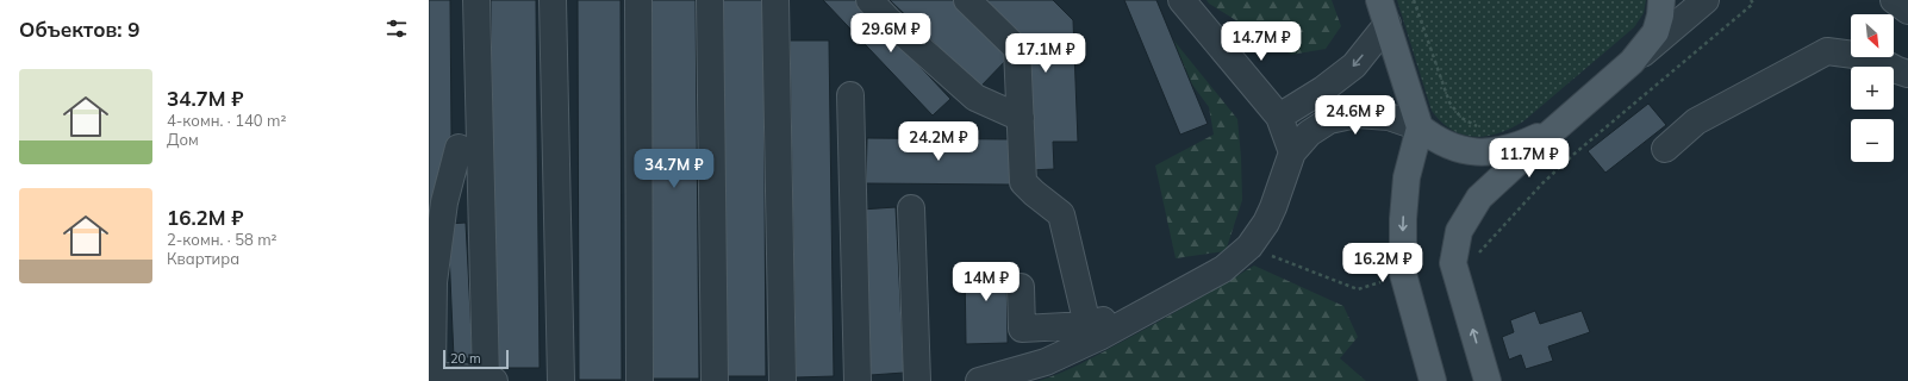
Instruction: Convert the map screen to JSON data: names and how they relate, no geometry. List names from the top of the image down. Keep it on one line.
{"scale_bar":"20 m","north":"bottom right","page":{"heading":"Объектов: 9","price":["29.6M ₽","14.7M ₽","17.1M ₽","24.6M ₽","24.2M ₽","11.7M ₽","34.7M ₽","16.2M ₽","14M ₽"],"map_buttons":["+","−"],"list":[{"name":"34.7M ₽","note":"4-комн. · 140 m² · Дом"},{"name":"16.2M ₽","note":"2-комн. · 58 m² · Квартира"}],"scale":"20 m"}}
